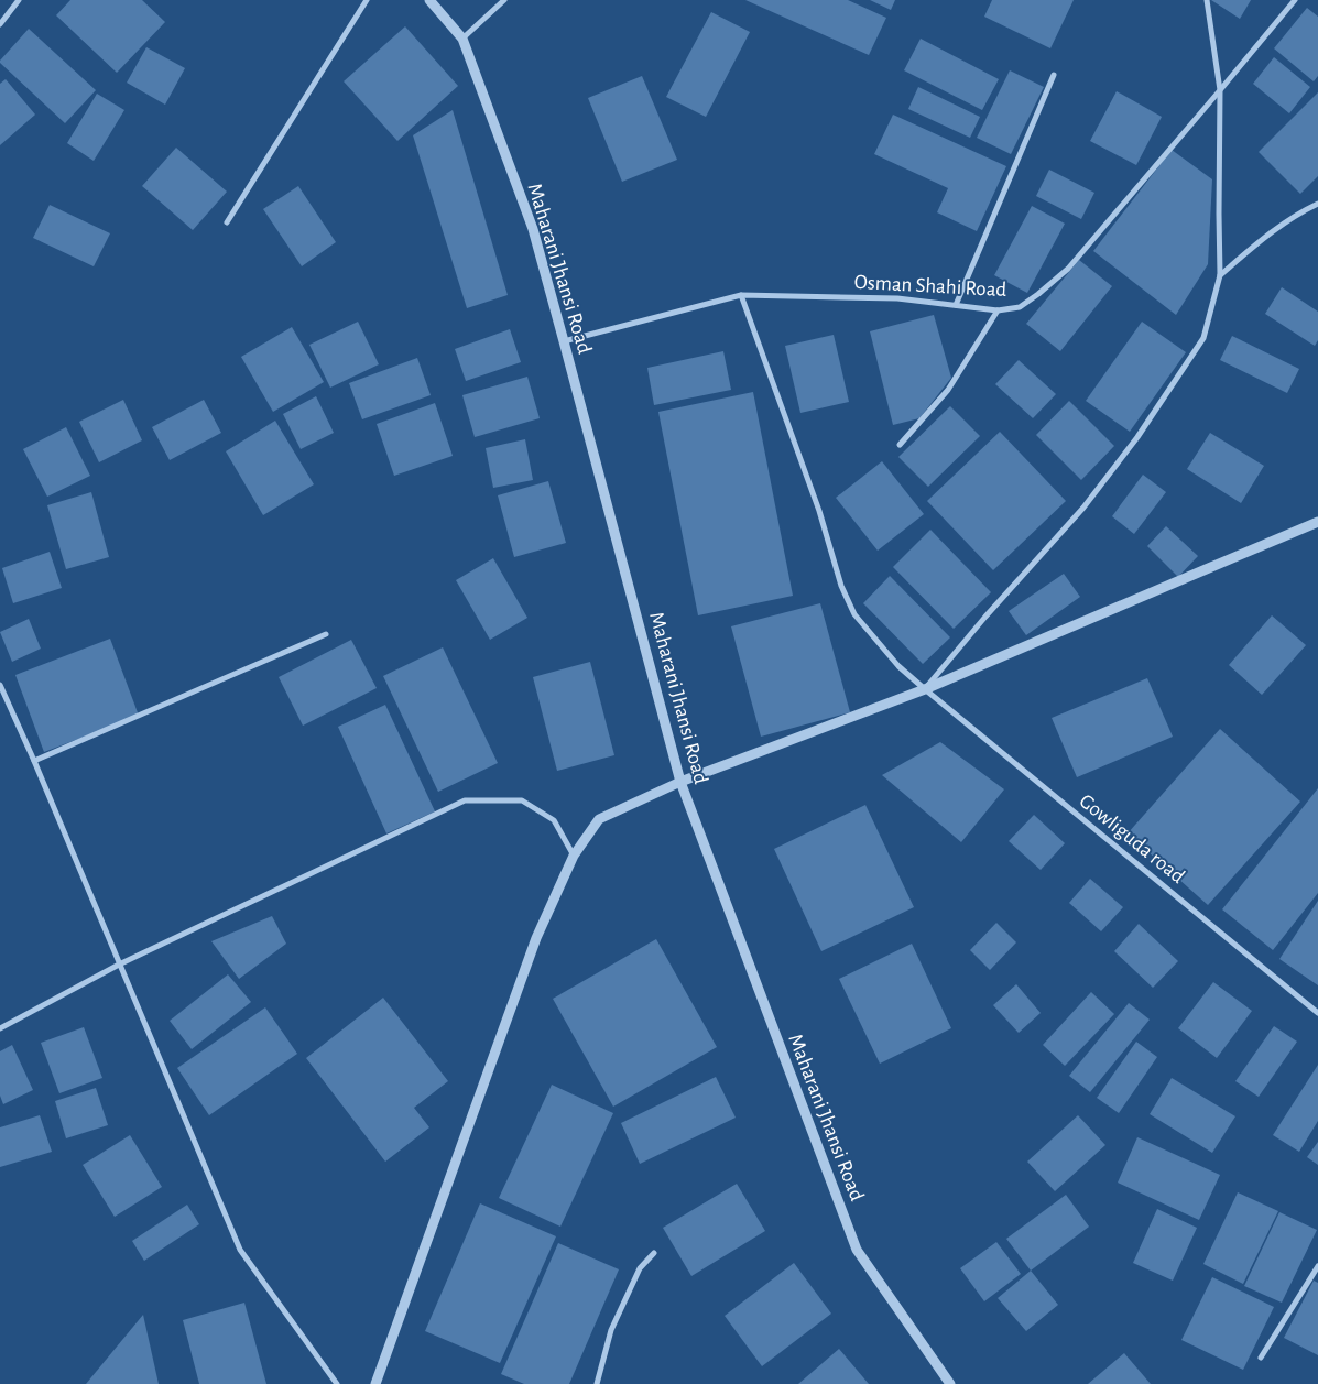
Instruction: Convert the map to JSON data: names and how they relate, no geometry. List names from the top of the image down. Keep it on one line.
{"streets":{"street":["Maharani Jhansi Road","Osman Shahi Road","Gowliguda road"]},"crossings":[["Maharani Jhansi Road","Osman Shahi Road"],["Osman Shahi Road","Gowliguda road"]]}
